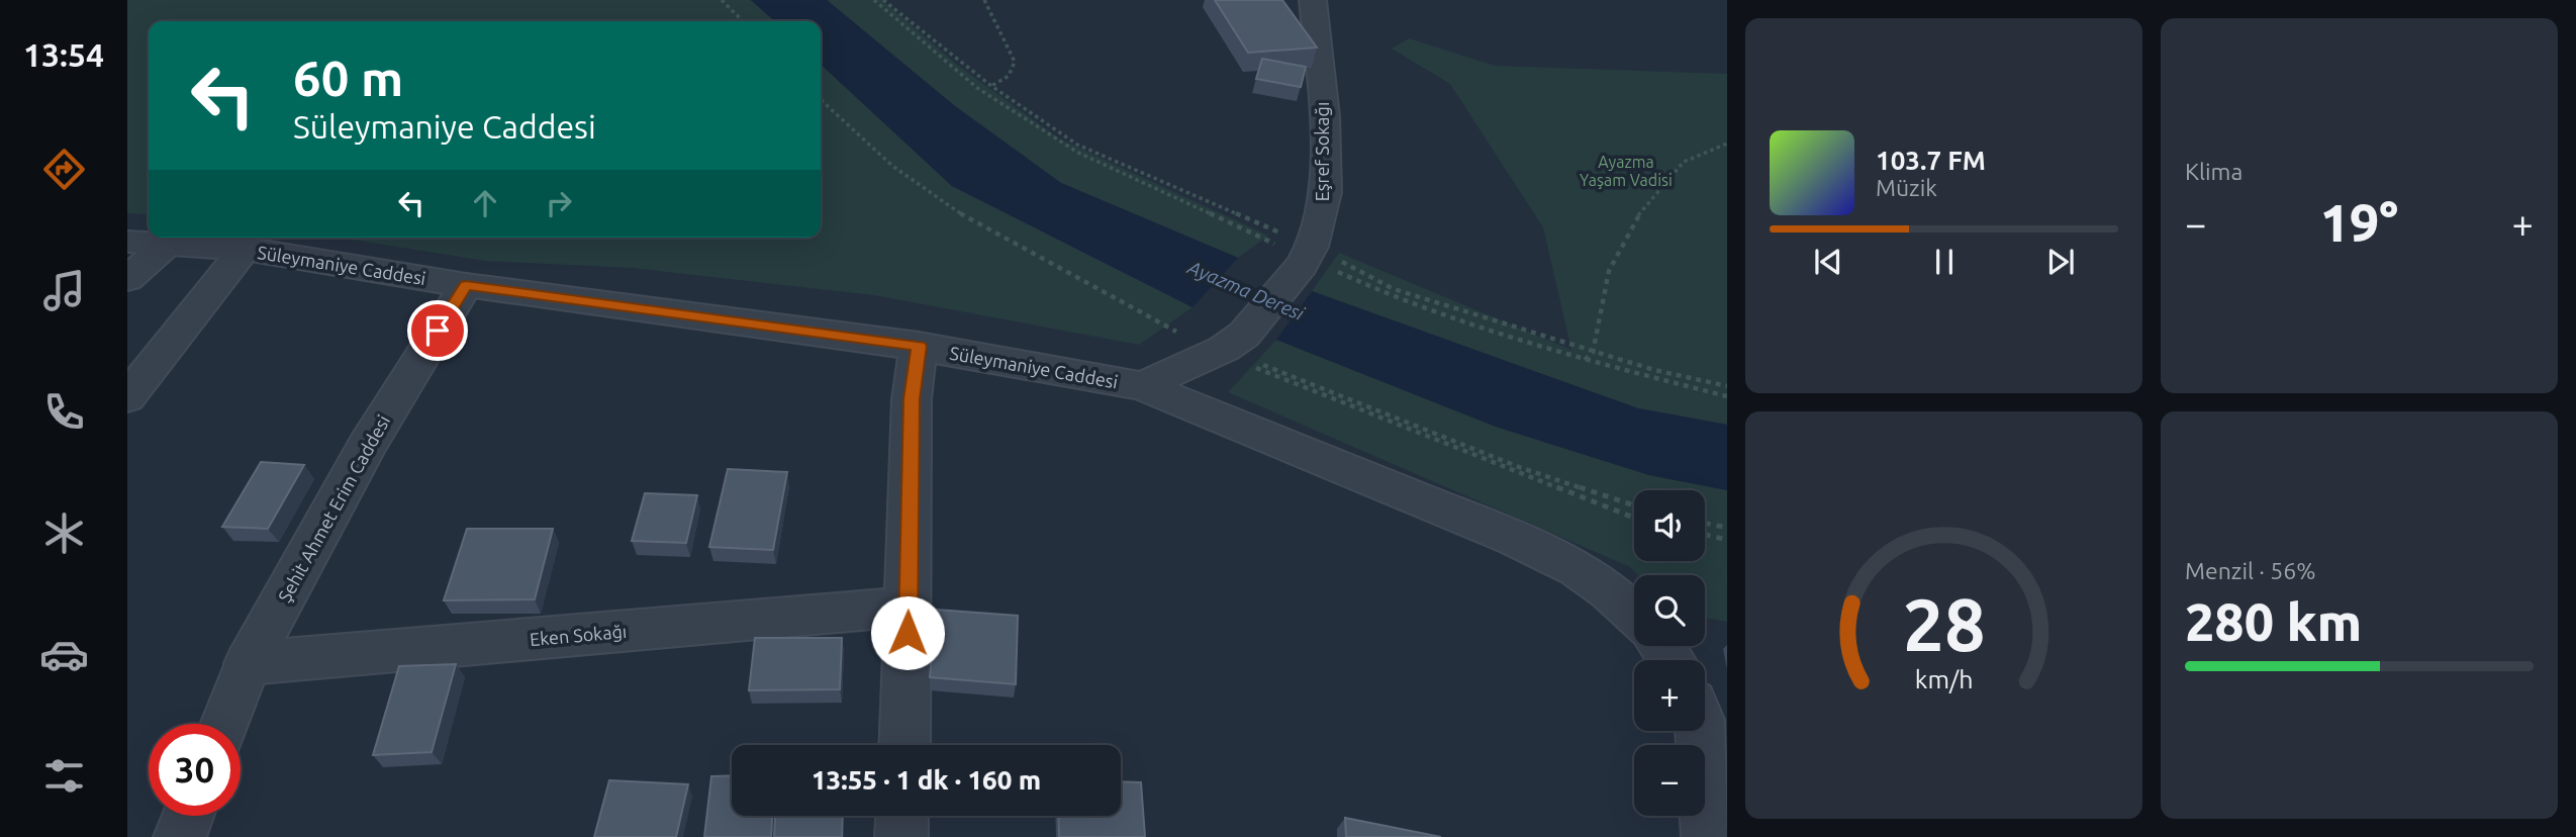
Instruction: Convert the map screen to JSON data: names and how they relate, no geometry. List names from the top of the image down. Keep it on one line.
{"streets":{"street":["Eşref Sokağı","Süleymaniye Caddesi","Şehit Ahmet Erim Caddesi","Eken Sokağı"]},"crossings":[["Eşref Sokağı","Süleymaniye Caddesi"],["Süleymaniye Caddesi","Şehit Ahmet Erim Caddesi"],["Şehit Ahmet Erim Caddesi","Eken Sokağı"]],"water":["Ayazma Deresi"],"parks":["Ayazma Yaşam Vadisi"],"page":{"tabs":"13:54","tile":["Klima",["Menzil · 56%","280 km"]],"turn":["60 m","Süleymaniye Caddesi"],"song":["103.7 FM","Müzik"],"heat":["−","19°","+"],"map_buttons":["+","−"],"limit":"30","trip":"13:55 · 1 dk · 160 m","gauge":["28","km/h"]}}
